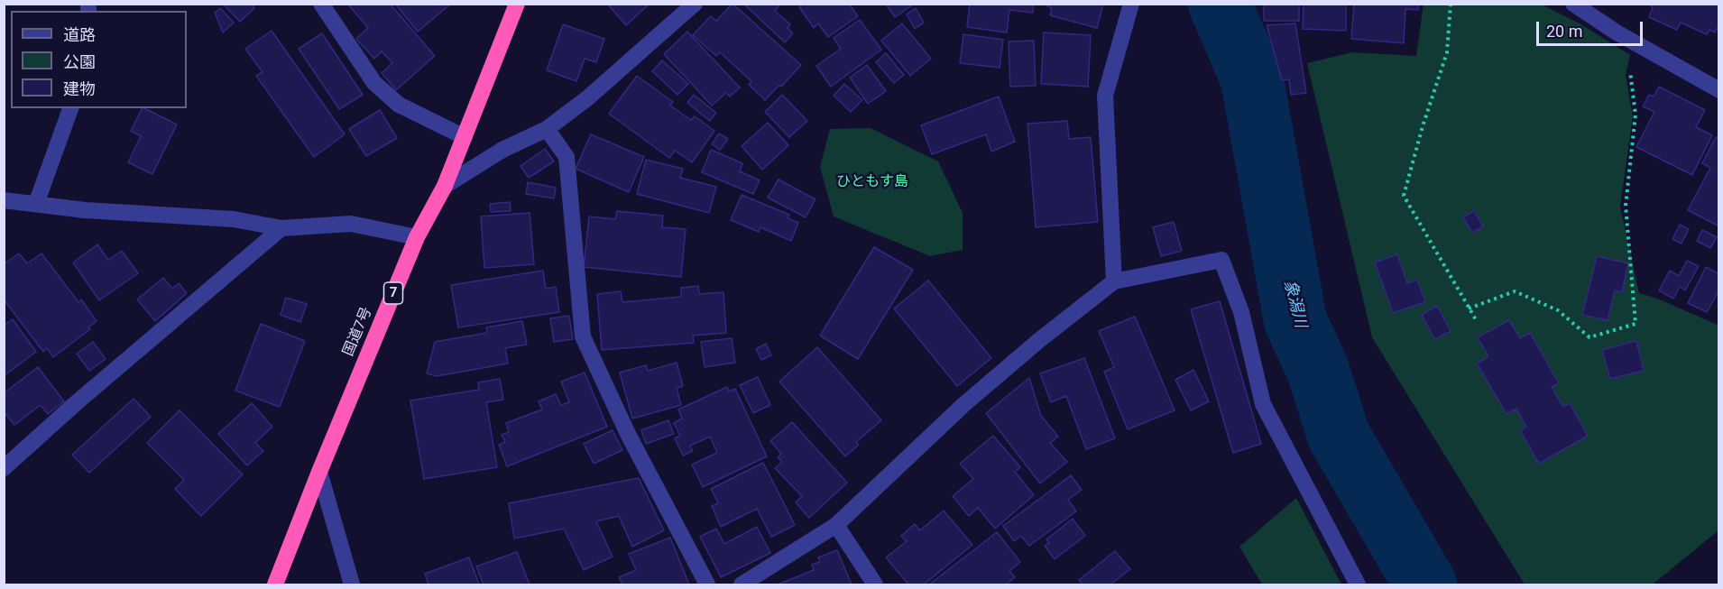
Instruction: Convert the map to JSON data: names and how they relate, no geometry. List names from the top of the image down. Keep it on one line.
{"streets":{"highway":["7","国道7号"]},"water":["象潟川"],"parks":["ひともす島"],"legend":["道路","公園","建物"],"scale_bar":"20 m"}
